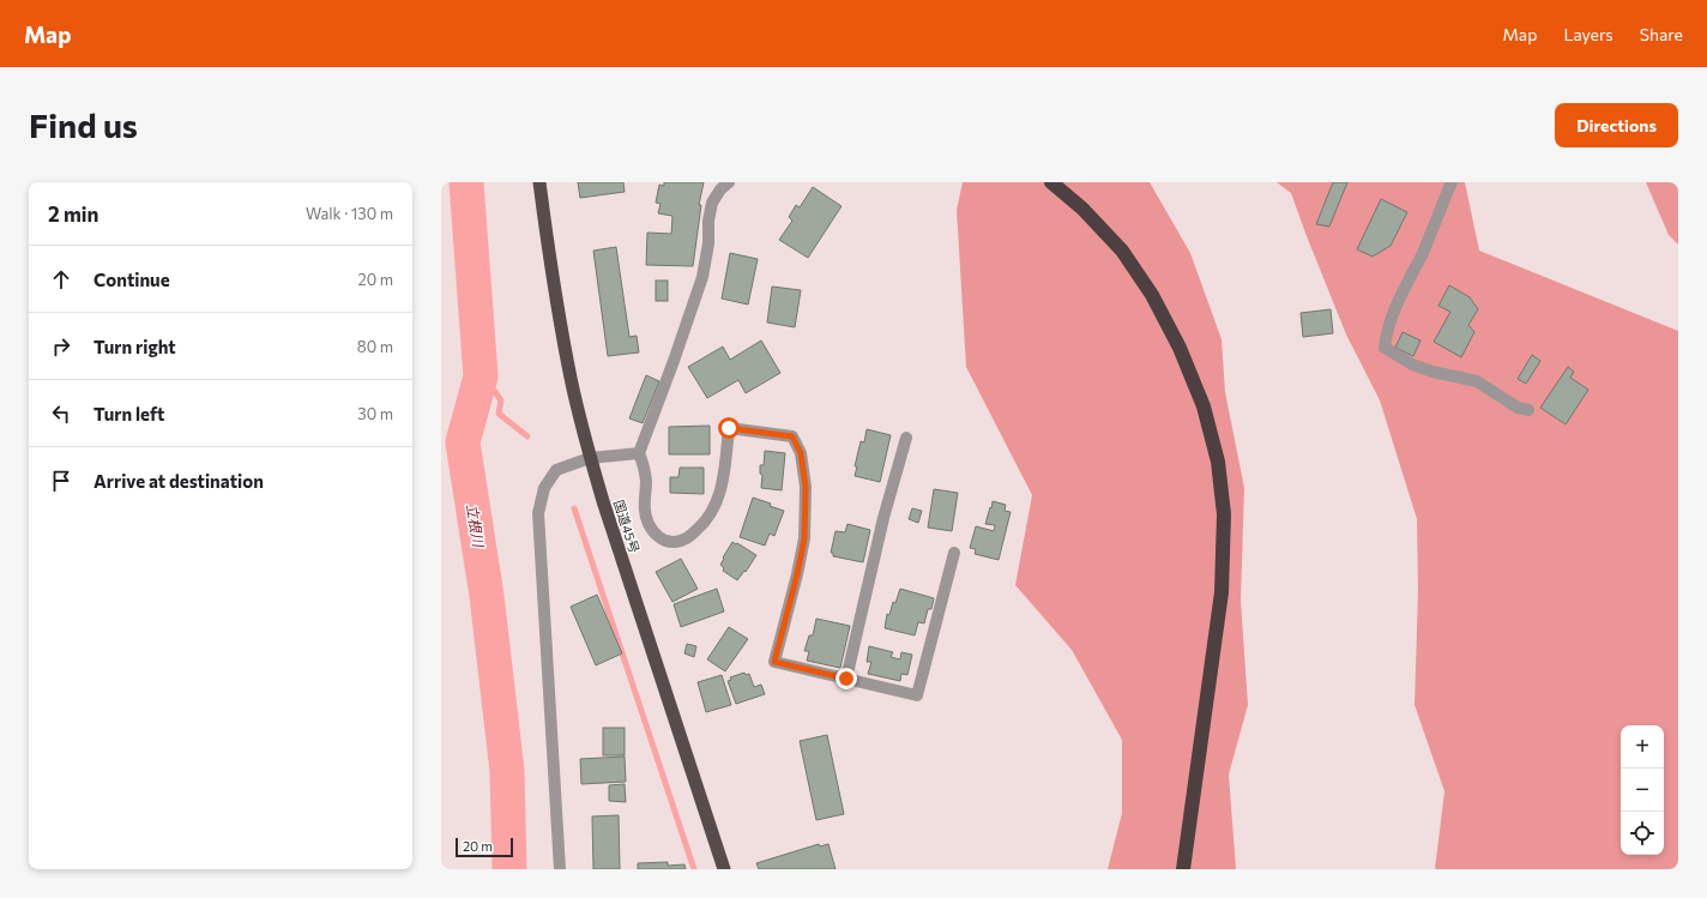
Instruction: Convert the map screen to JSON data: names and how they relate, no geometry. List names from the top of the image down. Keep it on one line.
{"streets":{"highway":["国道45号"]},"water":["立根川"],"scale_bar":"20 m","page":{"header":"Map","nav":["Map","Layers","Share"],"buttons":"Directions","title":"Find us","heading":["2 min","Walk · 130 m"],"list":[["Continue","20 m"],["Turn right","80 m"],["Turn left","30 m"],"Arrive at destination"],"map_buttons":["+","−"],"scale":"20 m"}}
